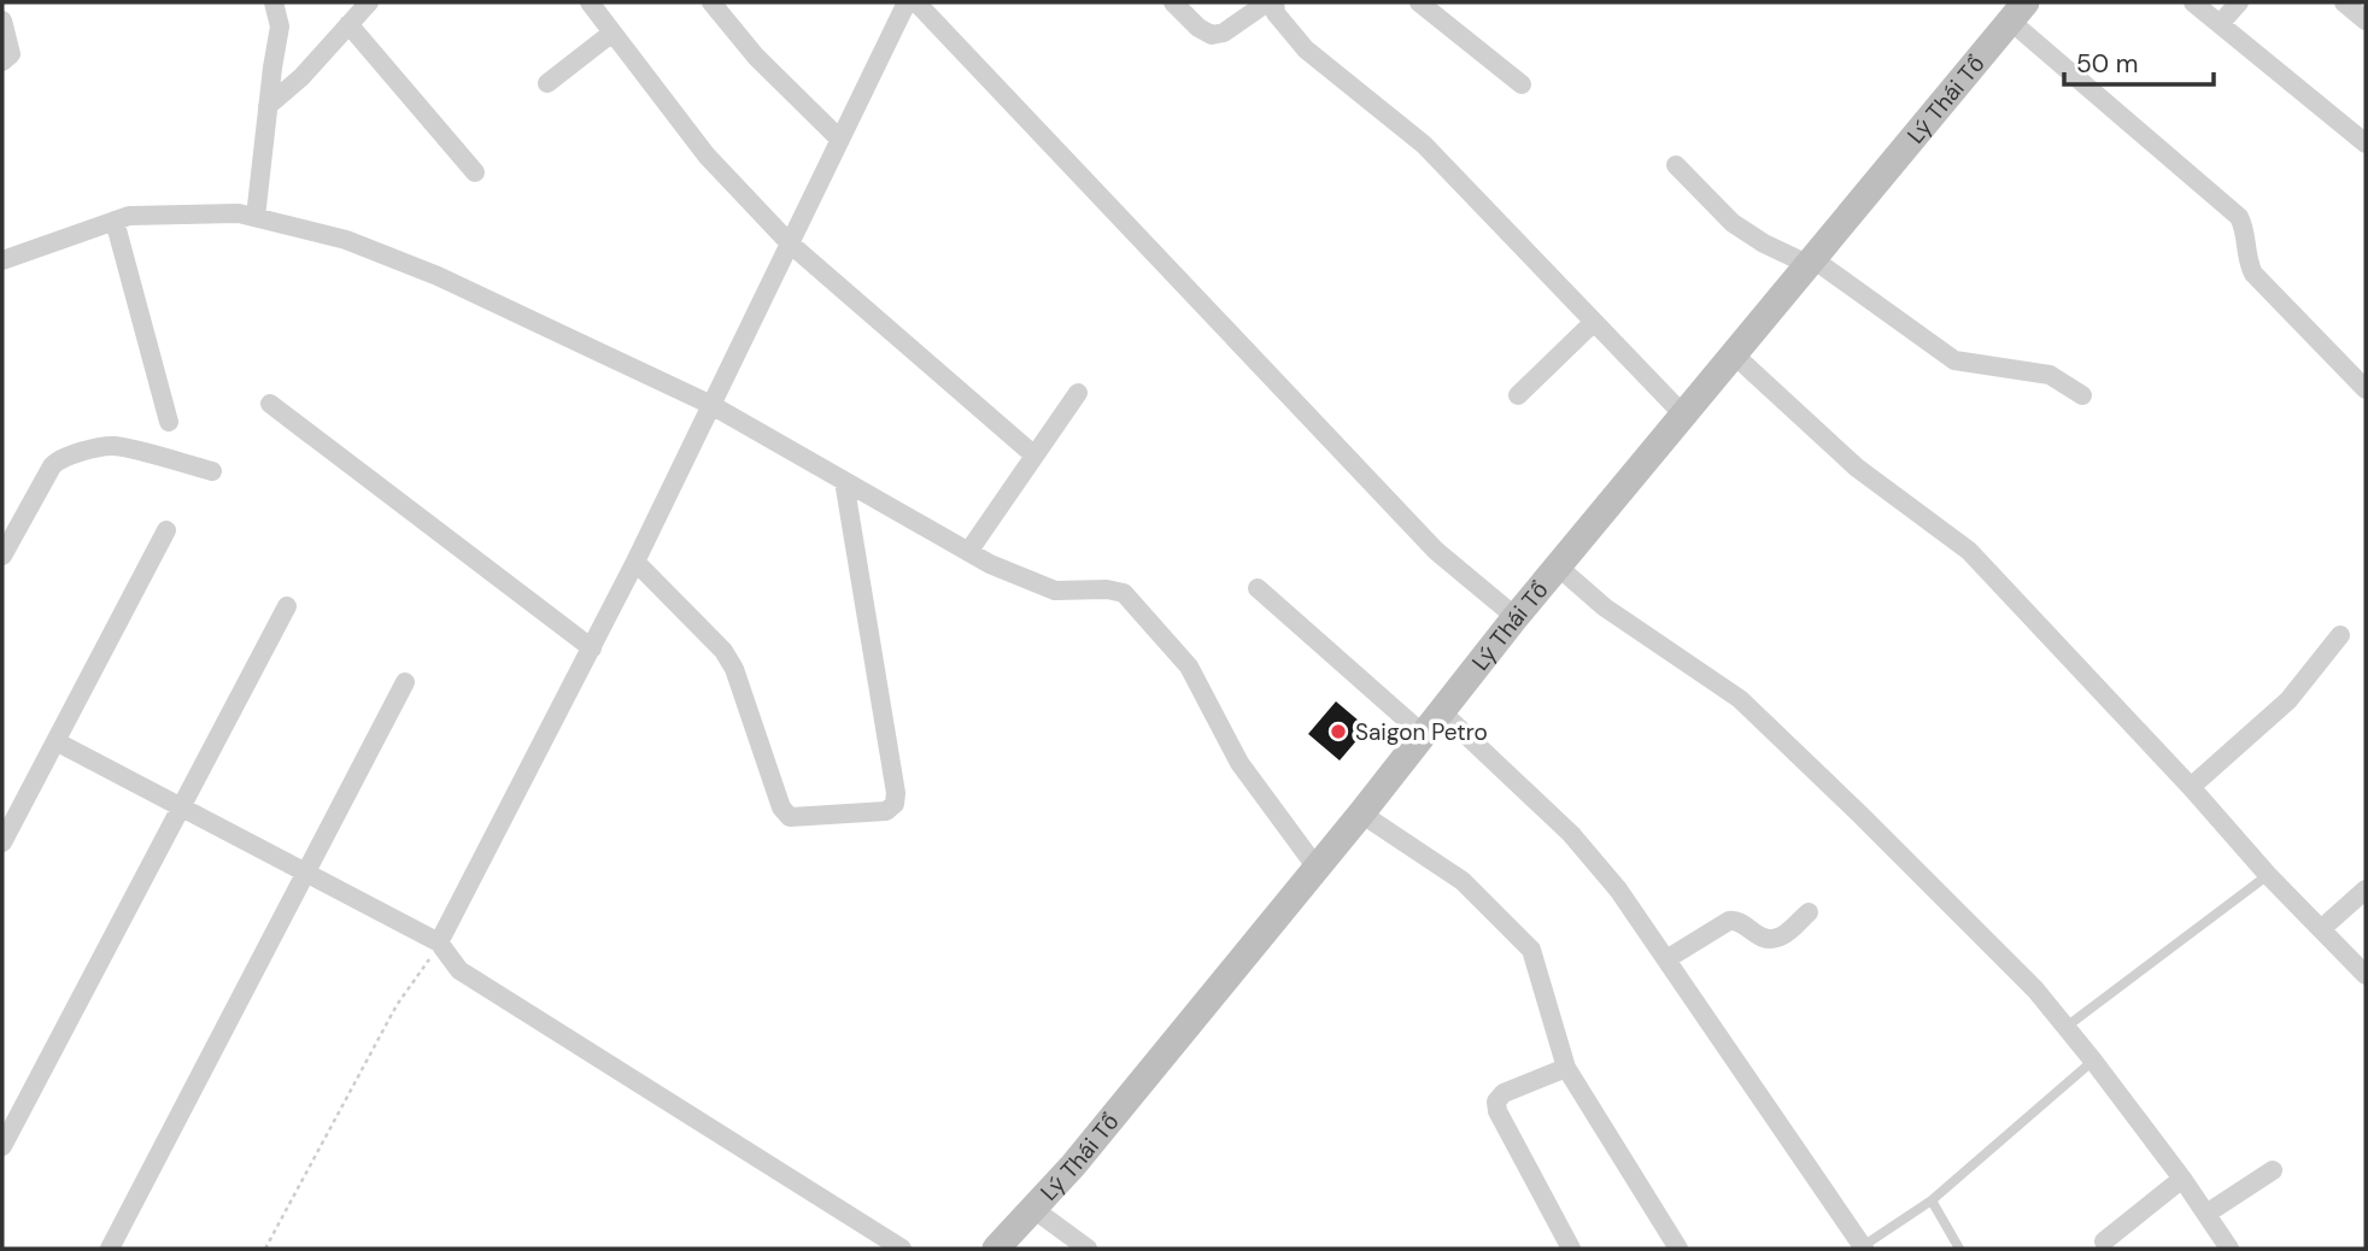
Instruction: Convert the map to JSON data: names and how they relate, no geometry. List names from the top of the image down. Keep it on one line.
{"streets":{"main road":["Lý Thái Tổ"]},"places":["Saigon Petro"],"scale_bar":"50 m"}
